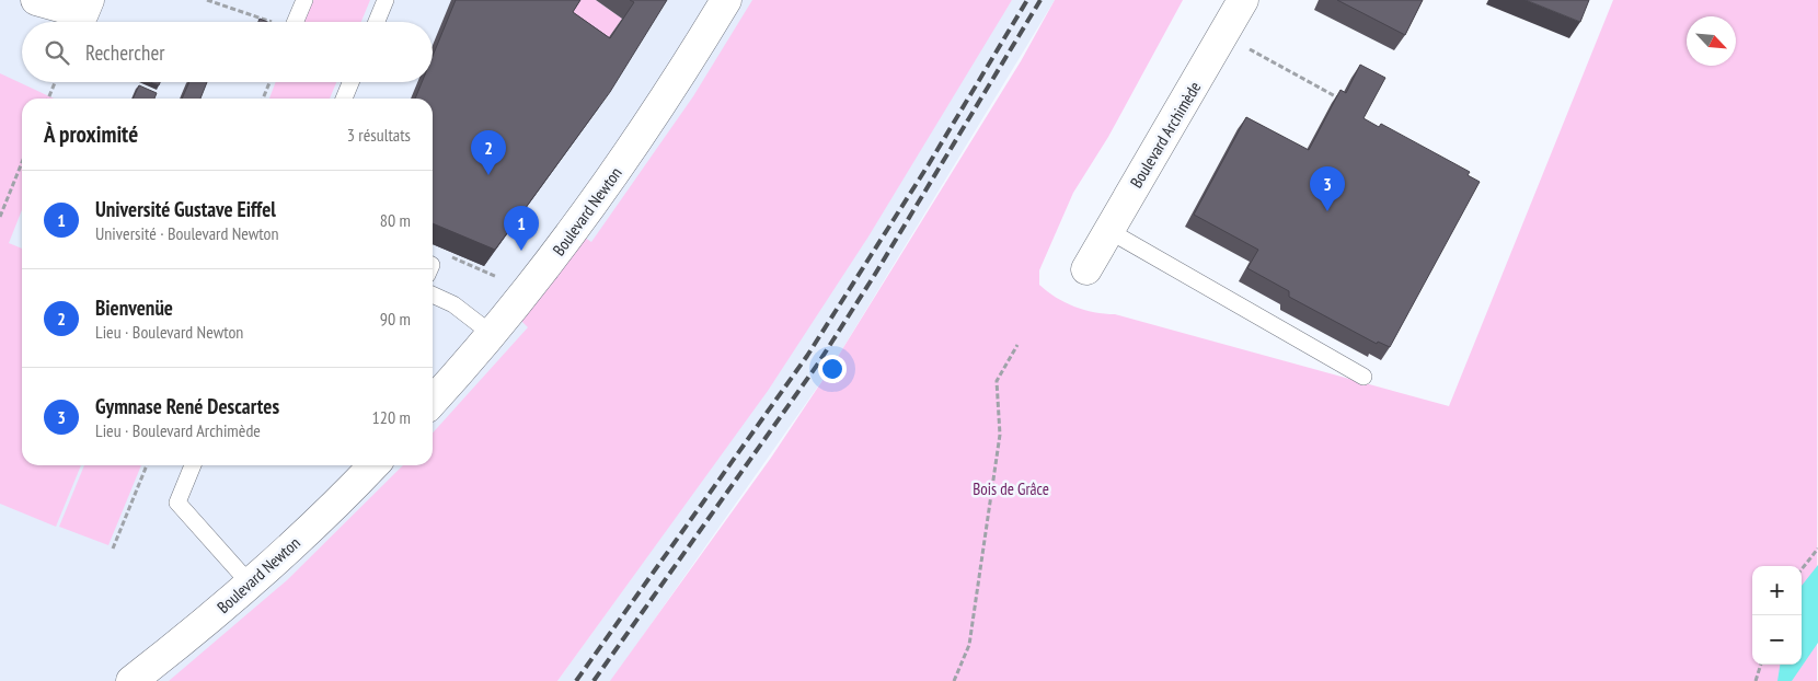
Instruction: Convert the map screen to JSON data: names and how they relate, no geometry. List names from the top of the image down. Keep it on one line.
{"streets":{"street":["Boulevard Archimède","Boulevard Newton"]},"parks":["Bois de Grâce"],"north":"bottom right","page":{"search":"Rechercher","heading":["À proximité","3 résultats"],"pins":["2","3","1"],"list":[{"mark":"1","name":"Université Gustave Eiffel","note":"Université · Boulevard Newton","value":"80 m"},{"mark":"2","name":"Bienvenüe","note":"Lieu · Boulevard Newton","value":"90 m"},{"mark":"3","name":"Gymnase René Descartes","note":"Lieu · Boulevard Archimède","value":"120 m"}],"map_buttons":["+","−"]}}
